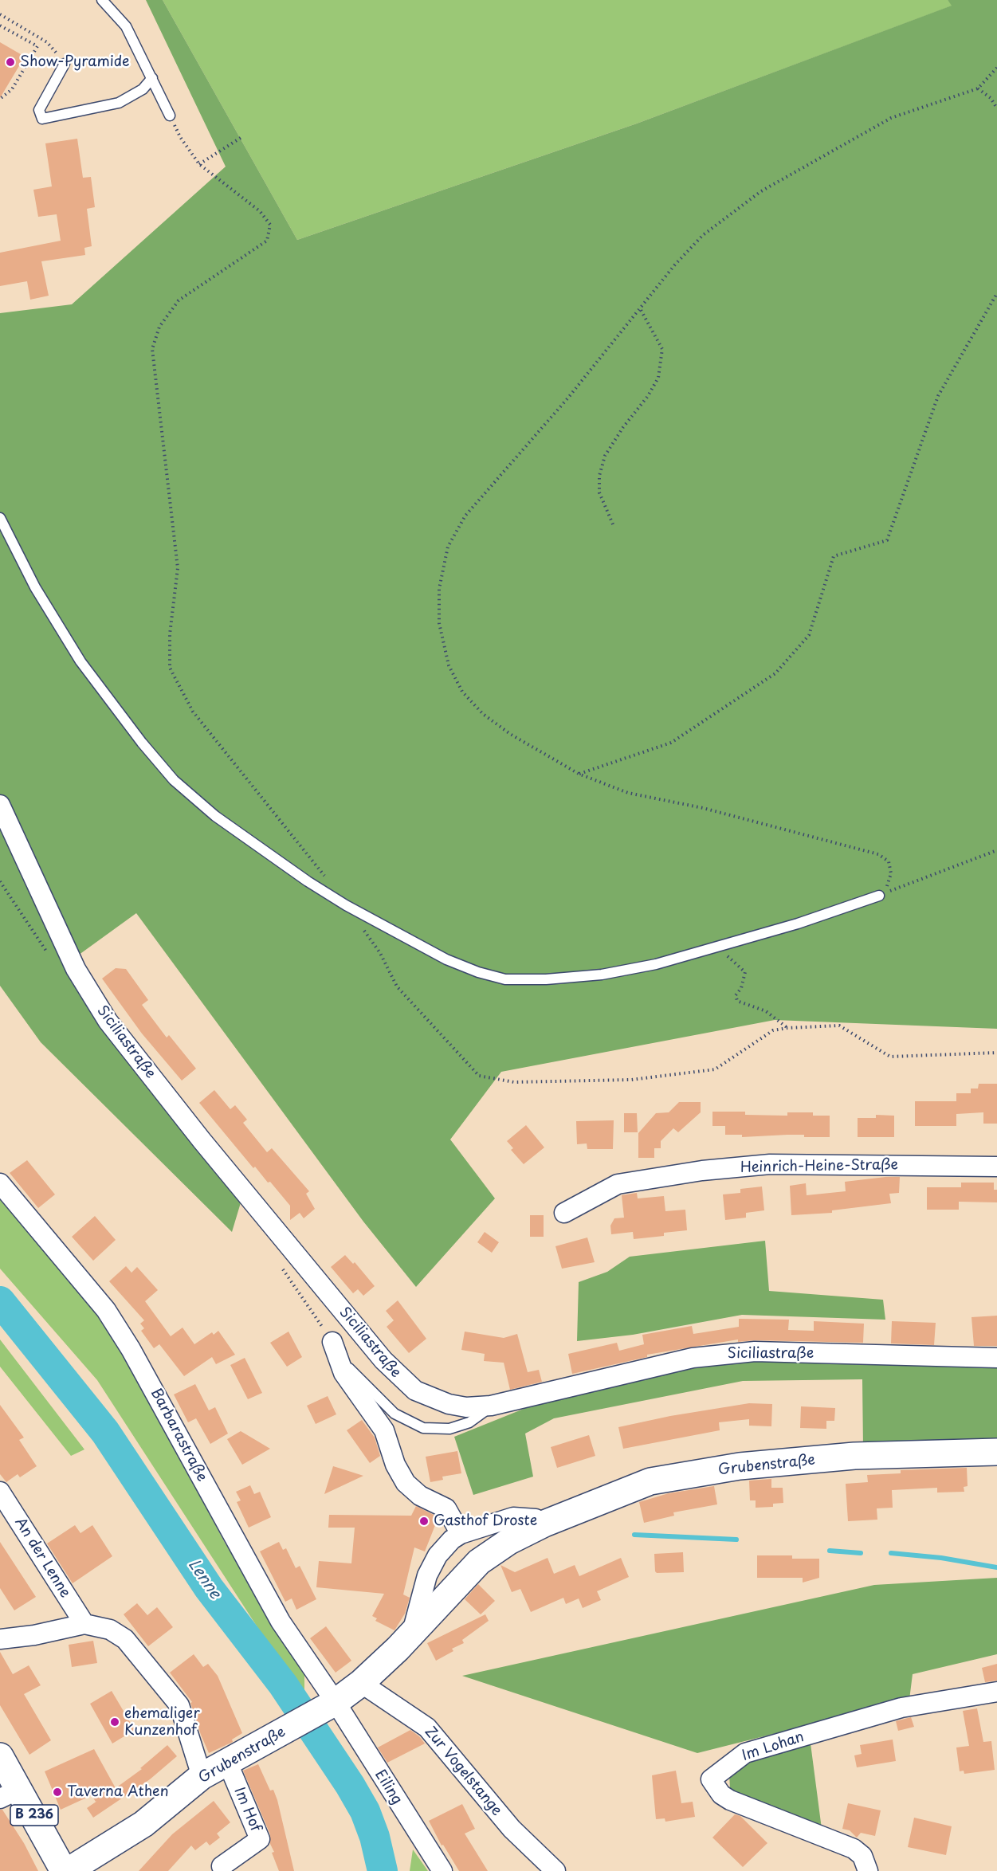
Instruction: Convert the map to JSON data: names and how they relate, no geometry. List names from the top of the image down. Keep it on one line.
{"streets":{"main road":["Grubenstraße","B 236"],"street":["Siciliastraße","Heinrich-Heine-Straße","Barbarastraße","An der Lenne","Im Lohan","Zur Vogelstange","Eiling","Im Hof"]},"crossings":[["Barbarastraße","Grubenstraße"],["Barbarastraße","Eiling"],["Grubenstraße","Zur Vogelstange"],["Grubenstraße","Eiling"],["Grubenstraße","Im Hof"]],"water":["Lenne"],"places":["Show-Pyramide","Gasthof Droste","ehemaliger Kunzenhof","Taverna Athen"]}
